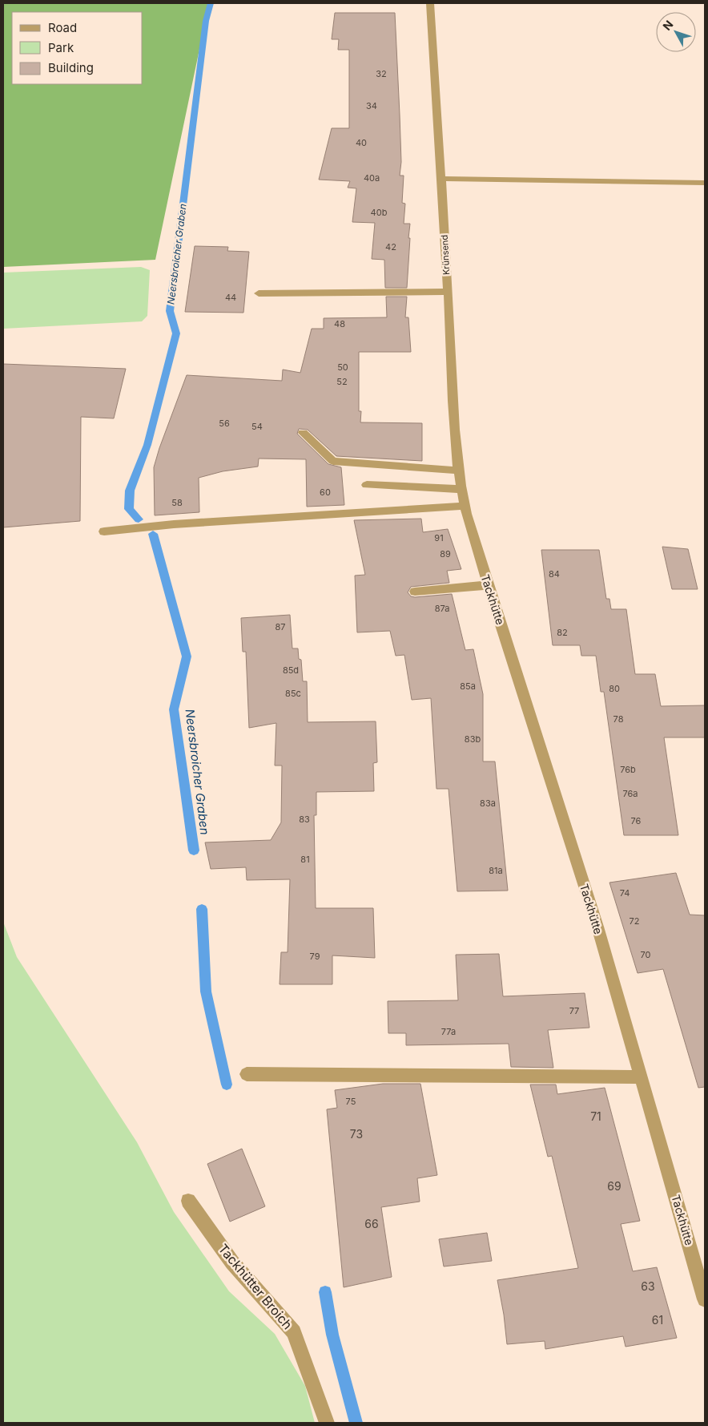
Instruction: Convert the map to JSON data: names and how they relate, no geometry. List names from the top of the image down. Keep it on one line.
{"streets":{"street":["Krünsend","Tackhütte","Tackhütter Broich"]},"crossings":[["Krünsend","Tackhütte"]],"water":["Neersbroicher Graben"],"house_numbers":["32","34","40","40a","40b","42","44","48","50","52","56","54","60","58","91","89","84","87a","87","82","85d","85a","80","85c","78","83b","76b","76a","83a","83","76","81","81a","74","72","70","79","77","77a","75","71","73","69","66","63","61"],"legend":["Road","Park","Building"],"north":"top left"}
